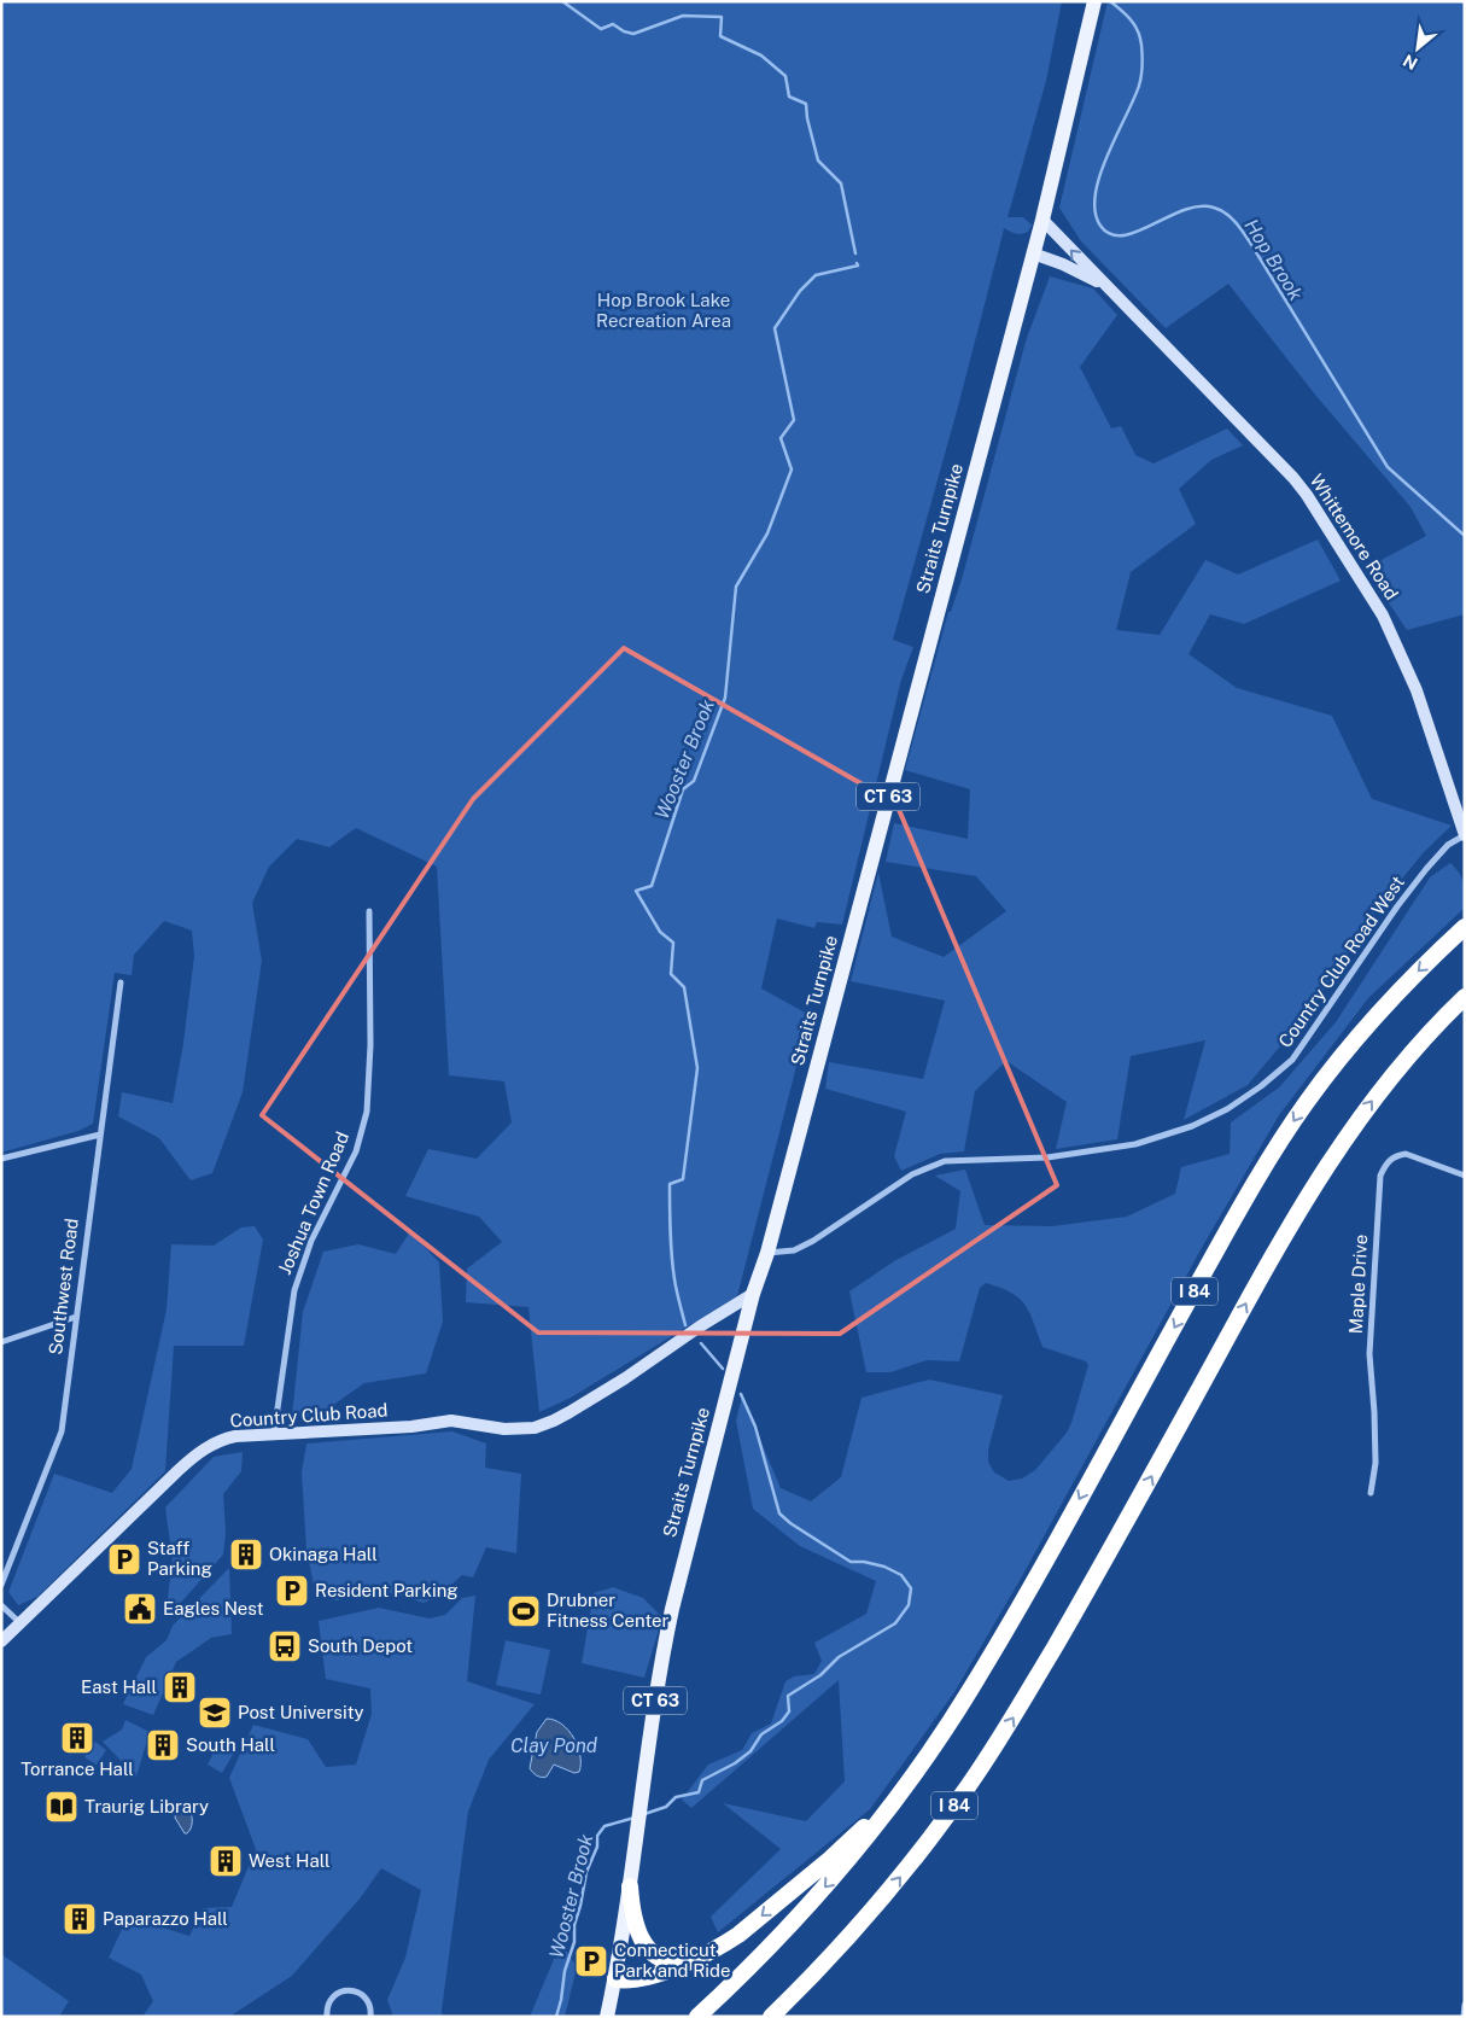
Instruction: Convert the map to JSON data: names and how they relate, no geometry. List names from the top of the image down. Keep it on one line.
{"streets":{"highway":["I 84"],"main road":["Straits Turnpike","CT 63"],"street":["Whittemore Road","Country Club Road West","Joshua Town Road","Maple Drive","Southwest Road","Country Club Road"]},"crossings":[["Straits Turnpike","Whittemore Road"],["Straits Turnpike","Country Club Road West"],["Straits Turnpike","Country Club Road"],["Whittemore Road","Country Club Road West"],["Joshua Town Road","Country Club Road"]],"water":["Hop Brook","Wooster Brook","Clay Pond"],"parks":["Hop Brook Lake Recreation Area"],"places":{"building":["Okinaga Hall","East Hall","Torrance Hall","South Hall","West Hall","Paparazzo Hall"],"parking":["Staff Parking","Resident Parking","Connecticut Park and Ride"],"public building":["Eagles Nest"],"sports":["Drubner Fitness Center"],"bus stop":["South Depot"],"school or university":["Post University"],"library":["Traurig Library"]},"north":"bottom left"}
